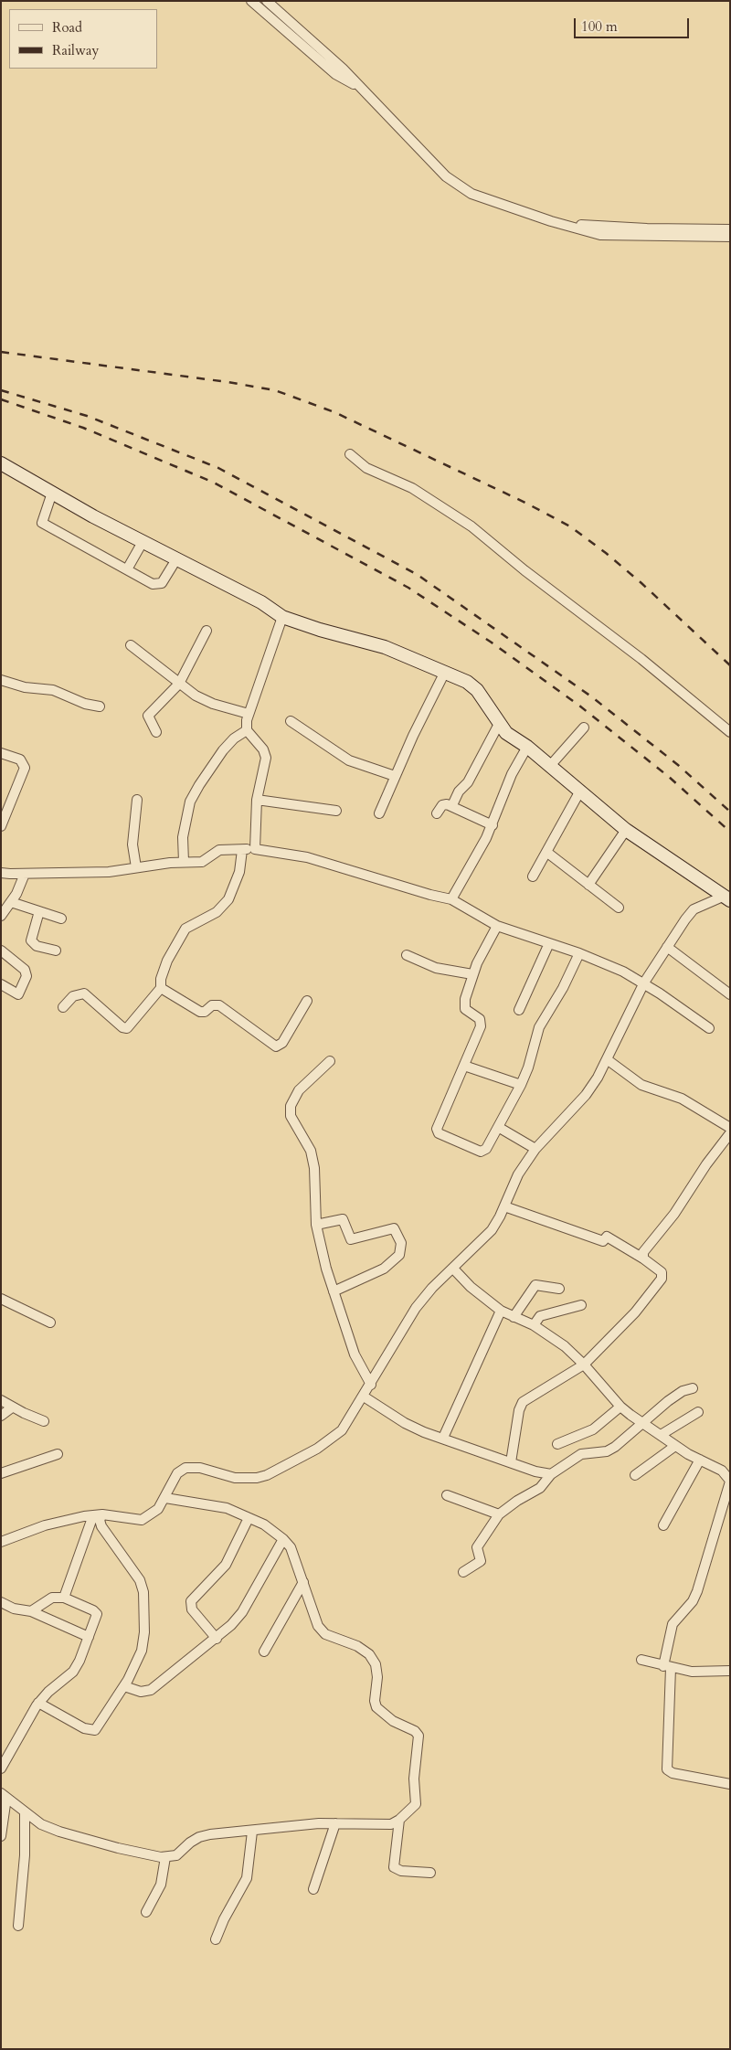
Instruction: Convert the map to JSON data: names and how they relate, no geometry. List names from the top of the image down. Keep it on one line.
{"legend":["Road","Railway"],"scale_bar":"100 m"}
